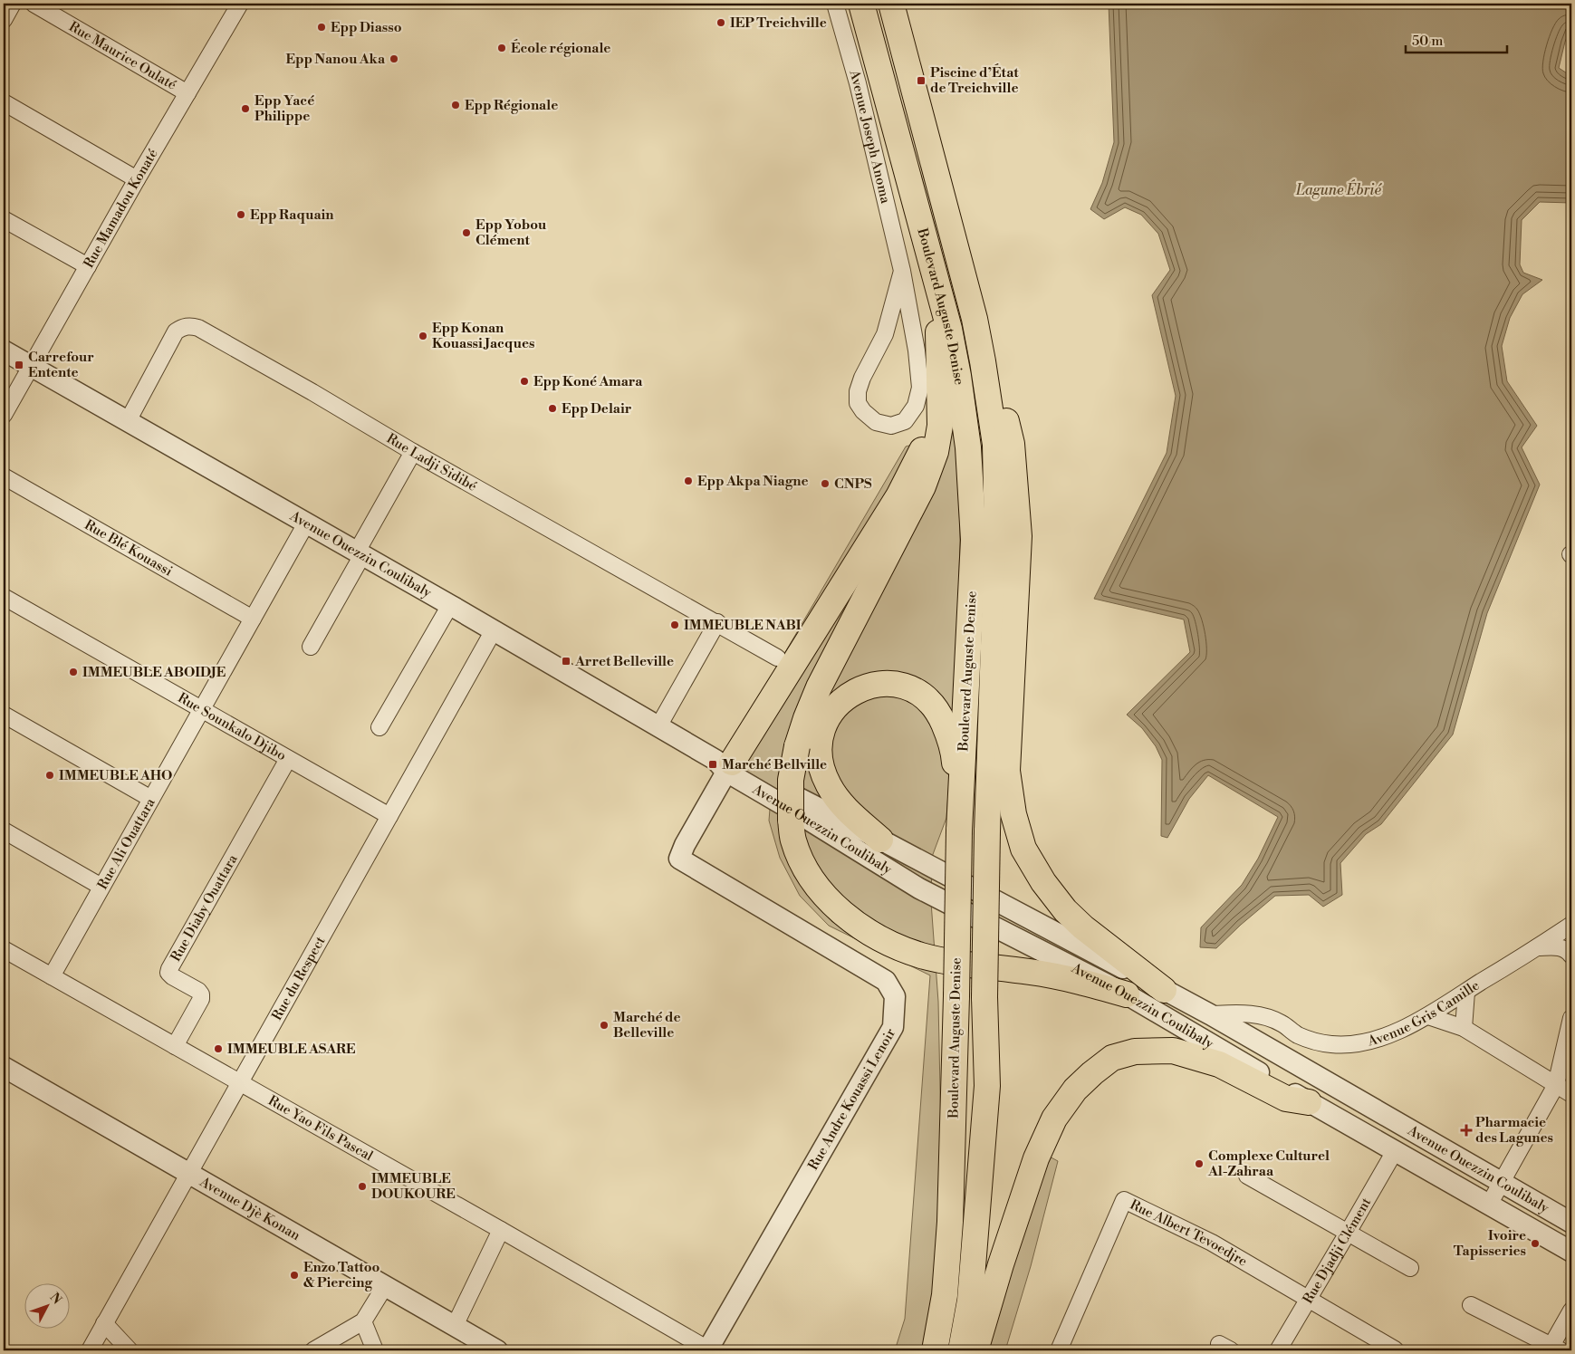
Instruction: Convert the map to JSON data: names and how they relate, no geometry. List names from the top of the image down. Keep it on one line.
{"streets":{"highway":["Boulevard Auguste Denise"],"street":["Rue Maurice Oulaté","Avenue Joseph Anoma","Rue Mamadou Konaté","Rue Ladji Sidibé","Rue Blé Kouassi","Avenue Ouezzin Coulibaly","Rue Sounkalo Djibo","Rue Ali Ouattara","Rue Diaby Ouattara","Rue du Respect","Avenue Gris Camille","Rue Andre Kouassi Lenoir","Rue Yao Fils Pascal","Avenue Djè Konan","Rue Albert Tevoedjre","Rue Djadji Clément"]},"crossings":[["Rue Maurice Oulaté","Rue Mamadou Konaté"],["Rue Mamadou Konaté","Avenue Ouezzin Coulibaly"],["Rue Ladji Sidibé","Avenue Ouezzin Coulibaly"],["Rue Blé Kouassi","Rue Ali Ouattara"],["Avenue Ouezzin Coulibaly","Rue Ali Ouattara"],["Avenue Ouezzin Coulibaly","Rue du Respect"],["Avenue Ouezzin Coulibaly","Avenue Gris Camille"],["Avenue Ouezzin Coulibaly","Rue Andre Kouassi Lenoir"],["Avenue Ouezzin Coulibaly","Rue Djadji Clément"],["Rue Sounkalo Djibo","Rue Ali Ouattara"],["Rue Sounkalo Djibo","Rue Diaby Ouattara"],["Rue Sounkalo Djibo","Rue du Respect"],["Rue Ali Ouattara","Rue Yao Fils Pascal"],["Rue Diaby Ouattara","Rue Yao Fils Pascal"],["Rue du Respect","Rue Yao Fils Pascal"],["Rue du Respect","Avenue Djè Konan"],["Rue Andre Kouassi Lenoir","Rue Yao Fils Pascal"],["Rue Albert Tevoedjre","Rue Djadji Clément"]],"water":["Lagune Ébrié"],"places":{"other":["IEP Treichville","Epp Diasso","École régionale","Epp Nanou Aka","Epp Régionale","Epp Yacé Philippe","Epp Raquain","Epp Yobou Clément","Epp Konan Kouassi Jacques","Epp Koné Amara","Epp Delair","Epp Akpa Niagne","CNPS","IMMEUBLE NABI","IMMEUBLE ABOIDJE","IMMEUBLE AHO","Marché de Belleville","IMMEUBLE ASARE","Complexe Culturel Al-Zahraa","IMMEUBLE DOUKOURE","Ivoire Tapisseries","Enzo Tattoo & Piercing"],"transit":["Piscine d’État de Treichville","Carrefour Entente","Arret Belleville","Marché Bellville"],"health":["Pharmacie des Lagunes"]},"scale_bar":"50 m","north":"top right"}
